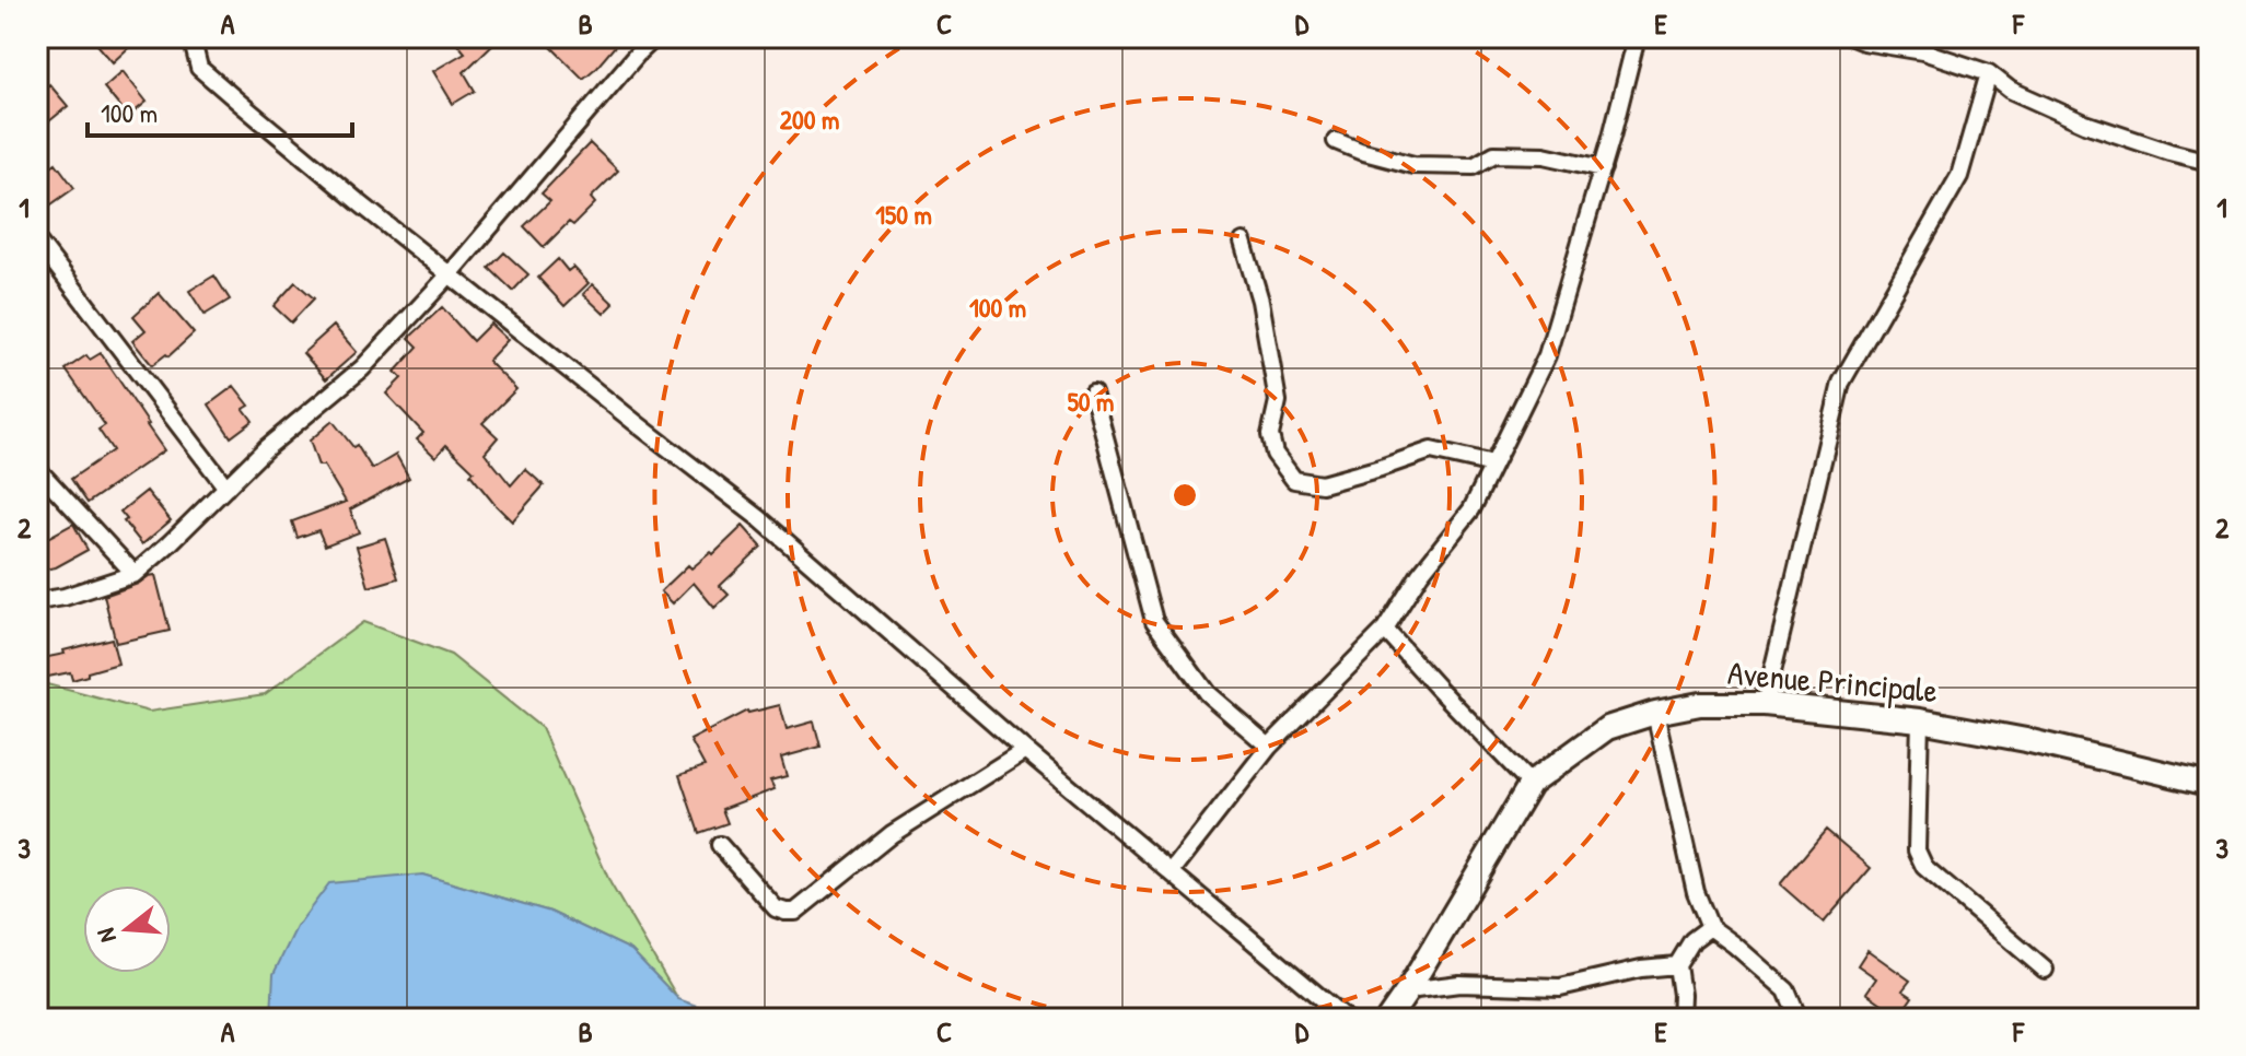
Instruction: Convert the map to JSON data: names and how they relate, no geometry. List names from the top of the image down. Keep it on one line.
{"streets":{"street":["Avenue Principale"]},"scale_bar":"100 m","north":"left","grid":{"columns":["A","B","C","D","E","F"],"rows":["1","2","3"]},"rings":["200 m","150 m","100 m","50 m"]}
